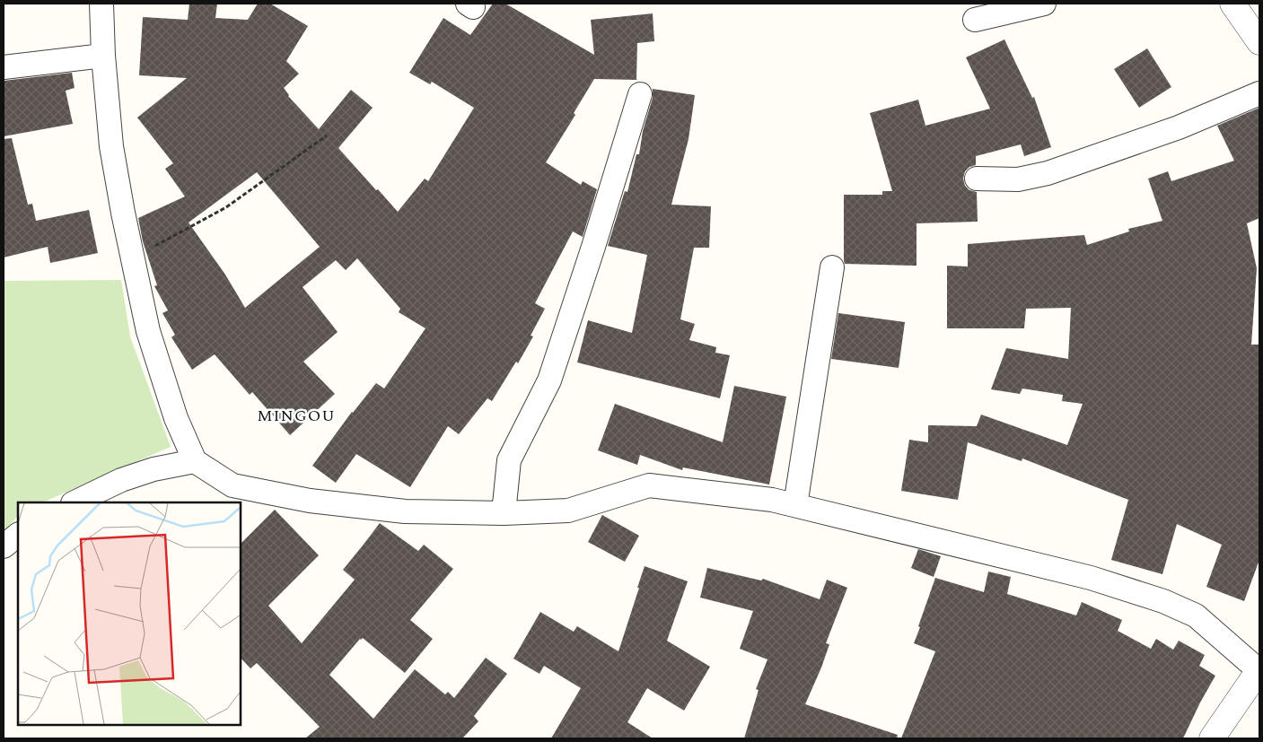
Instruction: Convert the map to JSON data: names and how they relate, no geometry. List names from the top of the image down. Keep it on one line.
{"districts":["MINGOU"]}
